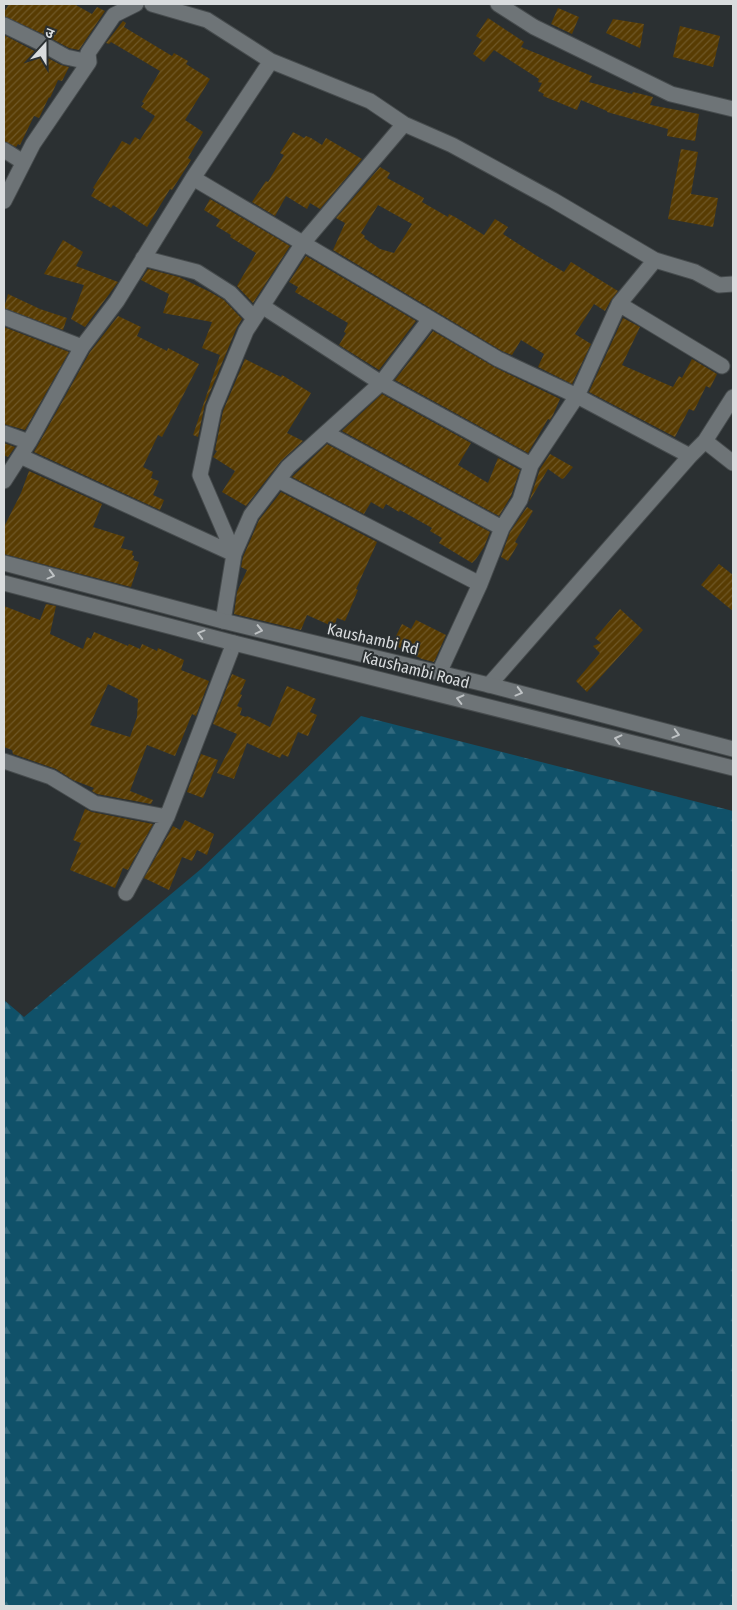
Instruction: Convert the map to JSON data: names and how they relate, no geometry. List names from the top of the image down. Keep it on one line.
{"streets":{"street":["Kaushambi Rd","Kaushambi Road"]},"north":"top"}
